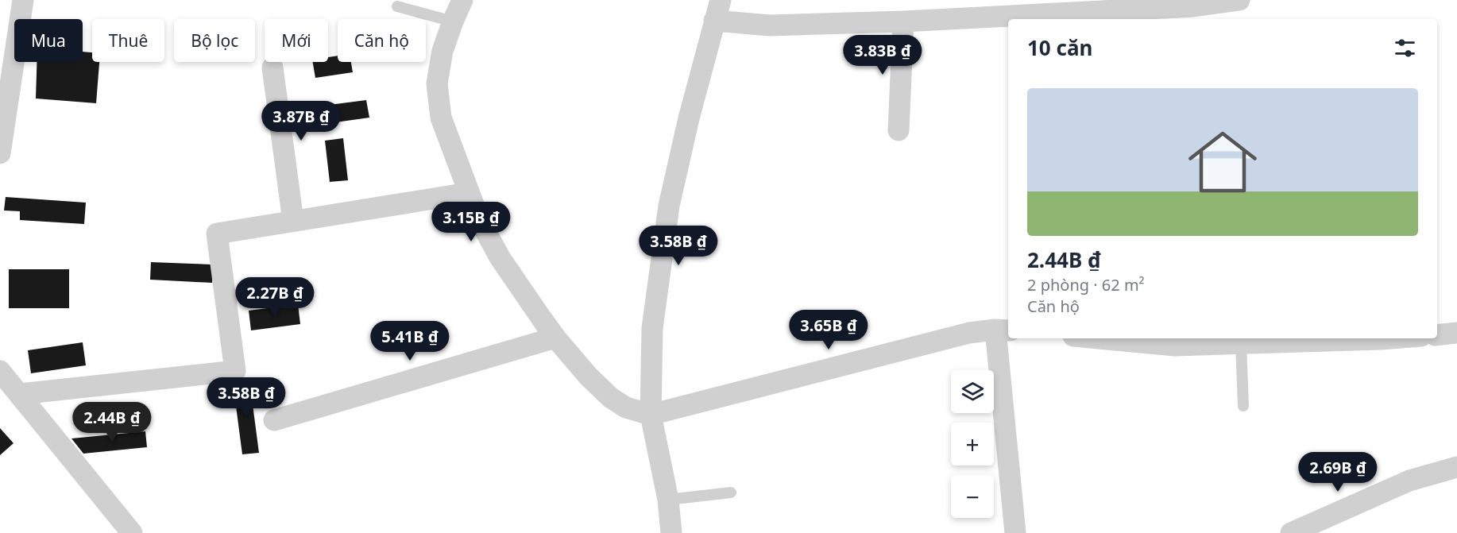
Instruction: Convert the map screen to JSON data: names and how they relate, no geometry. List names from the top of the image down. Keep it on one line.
{"page":{"chip":["Mua","Thuê","Bộ lọc","Mới","Căn hộ"],"heading":"10 căn","price":["3.83B ₫","3.87B ₫","3.15B ₫","3.58B ₫","2.27B ₫","3.65B ₫","5.41B ₫","3.58B ₫","2.44B ₫","2.69B ₫"],"list":[{"name":"2.44B ₫","note":"2 phòng · 62 m² · Căn hộ"}],"map_buttons":["+","−"]}}
